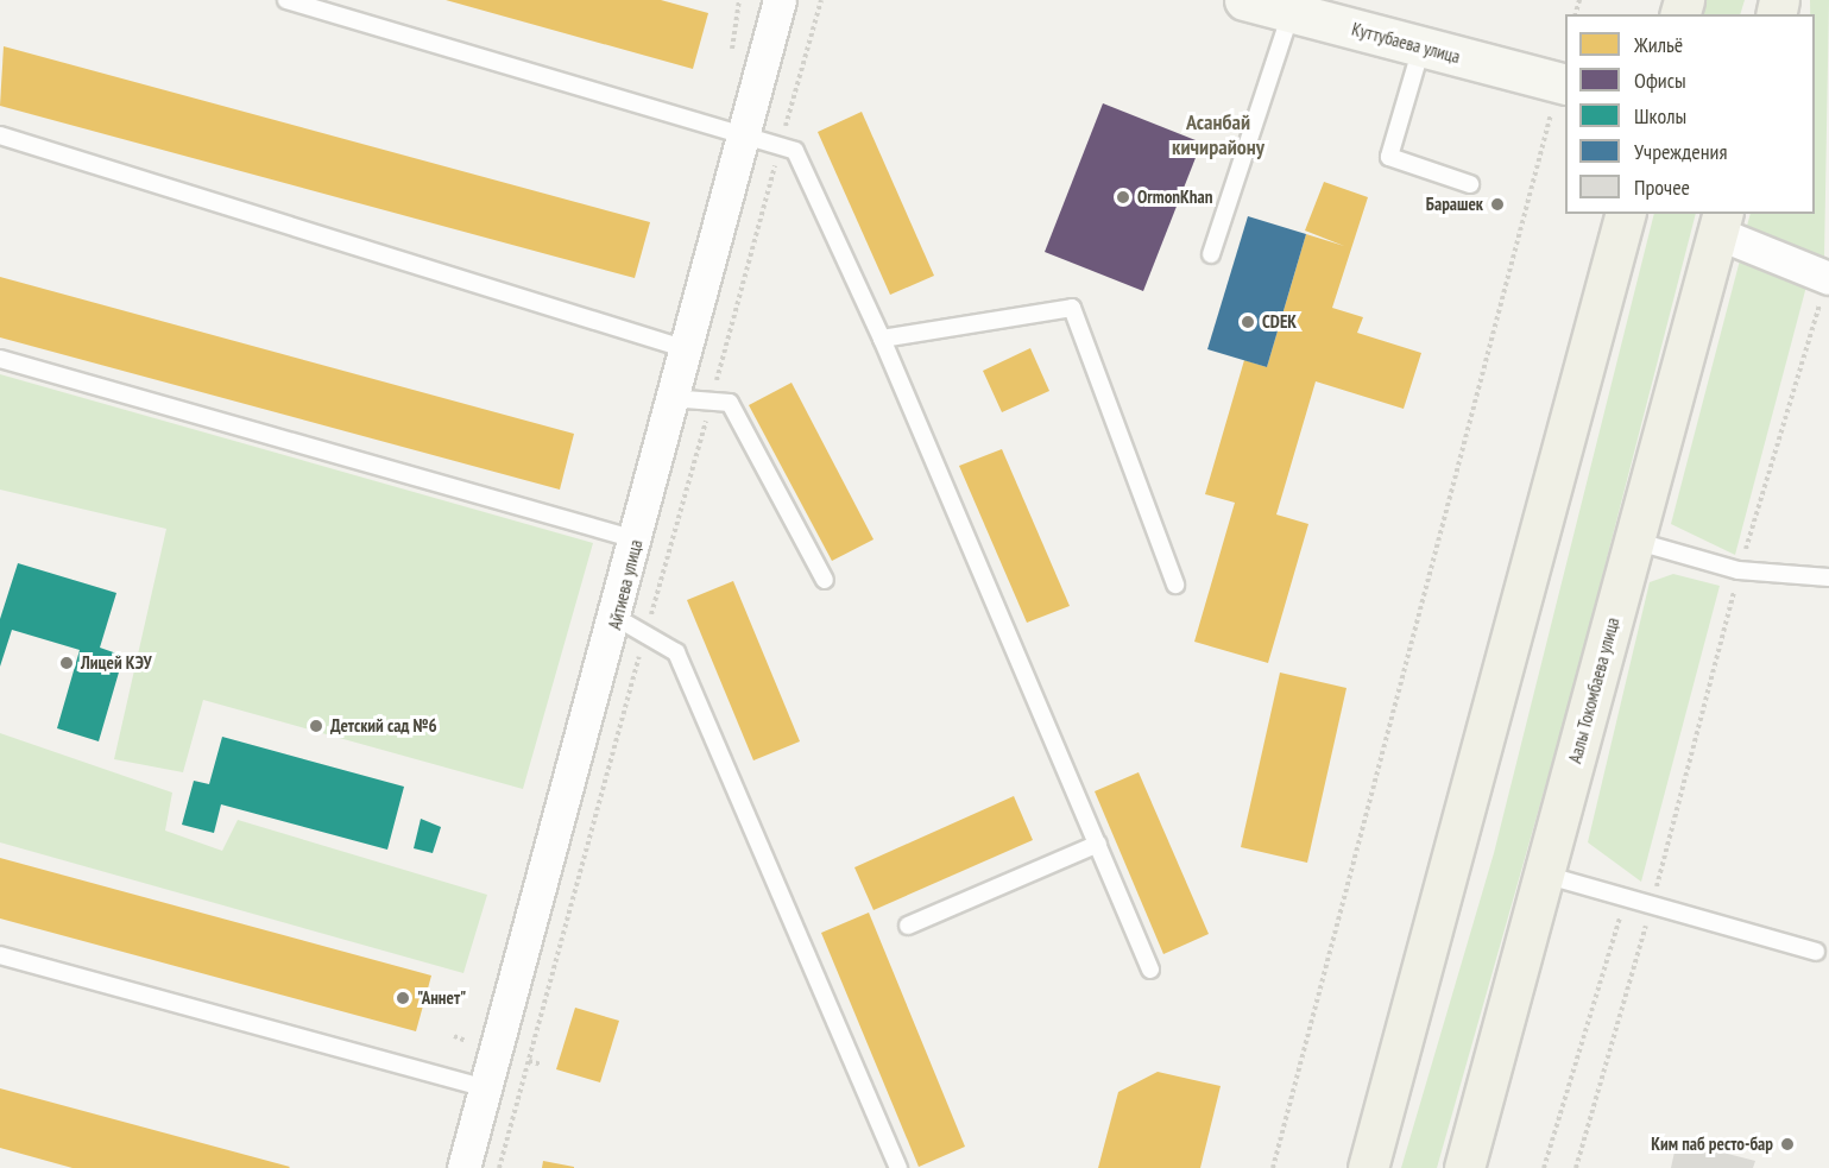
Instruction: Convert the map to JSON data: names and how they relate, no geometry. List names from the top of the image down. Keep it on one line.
{"streets":{"main road":["Куттубаева улица","Аалы Токомбаева улица"],"street":["Айтиева улица"]},"districts":["Асанбай кичирайону"],"places":["OrmonKhan","Барашек","CDEK","Лицей КЭУ","Детский сад №6","\"Аннет\"","Ким паб ресто-бар"],"legend":["Жильё","Офисы","Школы","Учреждения","Прочее"]}
